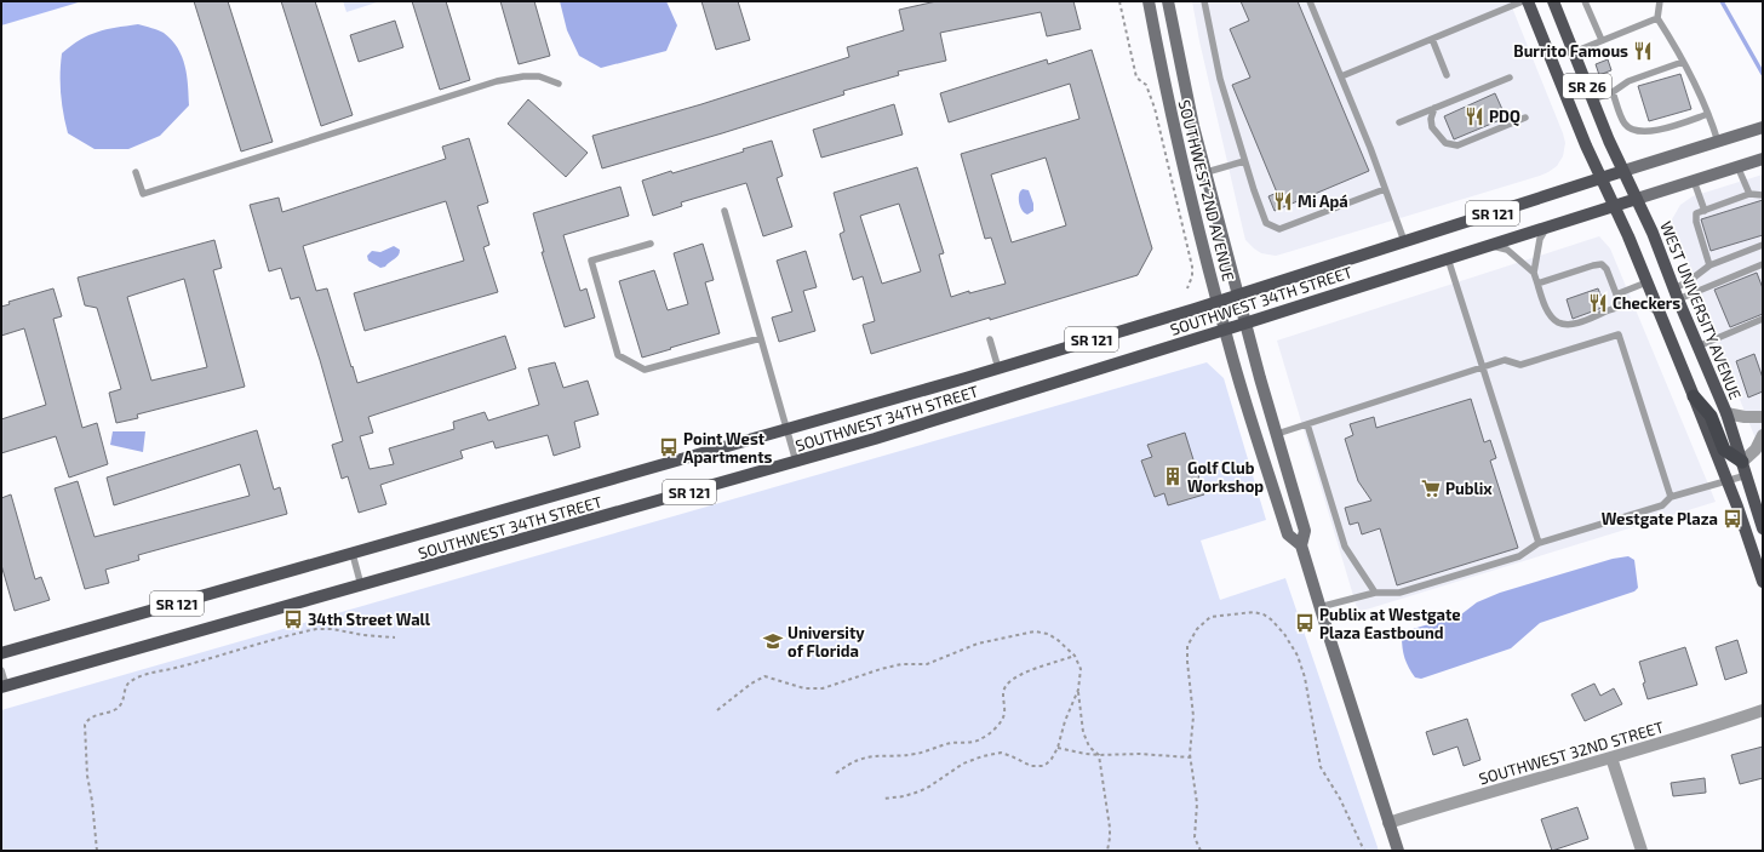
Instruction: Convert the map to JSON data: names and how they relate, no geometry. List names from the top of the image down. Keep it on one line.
{"streets":{"main road":["SR 26","SOUTHWEST 2ND AVENUE","SR 121","SOUTHWEST 34TH STREET","WEST UNIVERSITY AVENUE"],"street":["SOUTHWEST 32ND STREET"]},"crossings":[["SR 26","SOUTHWEST 34TH STREET"],["SOUTHWEST 2ND AVENUE","SOUTHWEST 34TH STREET"],["SOUTHWEST 2ND AVENUE","SOUTHWEST 32ND STREET"],["SR 121","SOUTHWEST 34TH STREET"],["SR 121","WEST UNIVERSITY AVENUE"],["SOUTHWEST 34TH STREET","WEST UNIVERSITY AVENUE"]],"places":{"restaurant":["Burrito Famous","PDQ","Mi Apá","Checkers"],"bus stop":["Point West Apartments","Westgate Plaza","34th Street Wall","Publix at Westgate Plaza Eastbound"],"building":["Golf Club Workshop"],"supermarket":["Publix"],"school or university":["University of Florida"]}}
